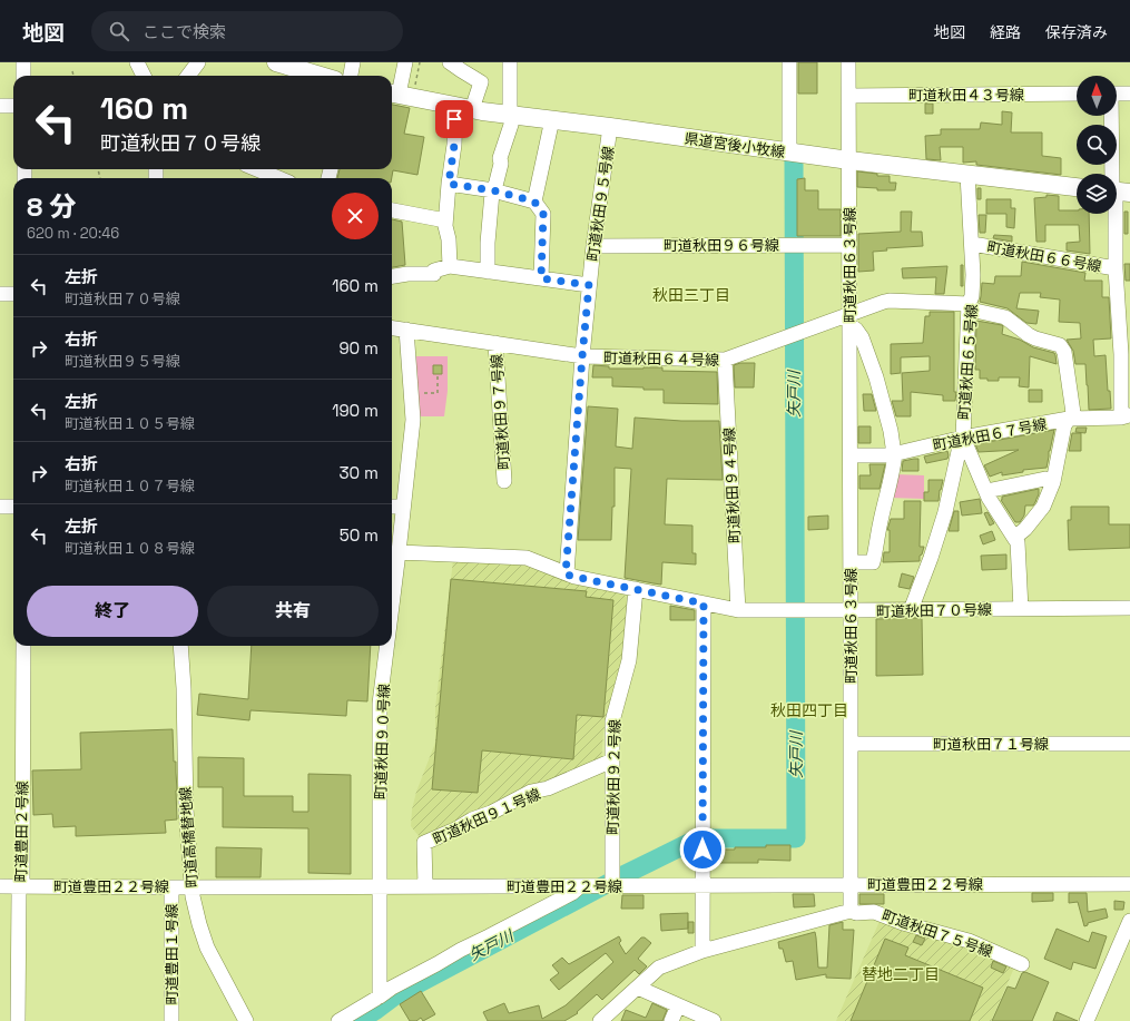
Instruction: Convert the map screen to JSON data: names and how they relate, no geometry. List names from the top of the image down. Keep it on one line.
{"streets":{"main road":["県道宮後小牧線"],"street":["町道秋田４３号線","町道秋田９５号線","町道秋田９６号線","町道秋田６６号線","町道秋田６３号線","町道秋田６４号線","町道秋田６５号線","町道秋田９７号線","町道秋田６７号線","町道秋田９４号線","町道秋田７０号線","町道秋田９０号線","町道秋田７１号線","町道秋田９２号線","町道秋田９１号線","町道豊田２号線","町道高橋替地線","町道豊田２２号線","町道秋田７５号線","町道豊田１号線"]},"crossings":[["町道秋田４３号線","町道秋田６３号線"],["県道宮後小牧線","町道秋田９５号線"],["県道宮後小牧線","町道秋田６３号線"],["県道宮後小牧線","町道秋田６５号線"],["町道秋田９５号線","町道秋田９６号線"],["町道秋田９５号線","町道秋田６４号線"],["町道秋田９５号線","町道秋田７０号線"],["町道秋田９６号線","町道秋田６３号線"],["町道秋田６６号線","町道秋田６５号線"],["町道秋田６３号線","町道秋田６４号線"],["町道秋田６３号線","町道秋田６７号線"],["町道秋田６３号線","町道秋田７０号線"],["町道秋田６３号線","町道秋田７１号線"],["町道秋田６３号線","町道豊田２２号線"],["町道秋田６３号線","町道秋田７５号線"],["町道秋田６４号線","町道秋田６５号線"],["町道秋田６４号線","町道秋田９７号線"],["町道秋田６４号線","町道秋田６７号線"],["町道秋田６４号線","町道秋田９４号線"],["町道秋田６４号線","町道秋田９０号線"],["町道秋田６５号線","町道秋田６７号線"],["町道秋田９４号線","町道秋田７０号線"],["町道秋田７０号線","町道秋田９０号線"],["町道秋田７０号線","町道秋田９２号線"],["町道秋田９０号線","町道豊田２２号線"],["町道秋田９２号線","町道秋田９１号線"],["町道秋田９２号線","町道豊田２２号線"],["町道秋田９１号線","町道豊田２２号線"],["町道豊田２号線","町道豊田２２号線"],["町道高橋替地線","町道豊田２２号線"],["町道豊田２２号線","町道豊田１号線"]],"districts":["秋田三丁目","秋田四丁目","替地二丁目"],"water":["矢戸川"],"north":"top","page":{"header":"地図","search":"ここで検索","nav":["地図","経路","保存済み"],"turn":["160 m","町道秋田７０号線"],"heading":["8 分","620 m · 20:46"],"list":[{"name":"左折","note":"町道秋田７０号線","value":"160 m"},{"name":"右折","note":"町道秋田９５号線","value":"90 m"},{"name":"左折","note":"町道秋田１０５号線","value":"190 m"},{"name":"右折","note":"町道秋田１０７号線","value":"30 m"},{"name":"左折","note":"町道秋田１０８号線","value":"50 m"}],"buttons":["終了","共有"]}}
